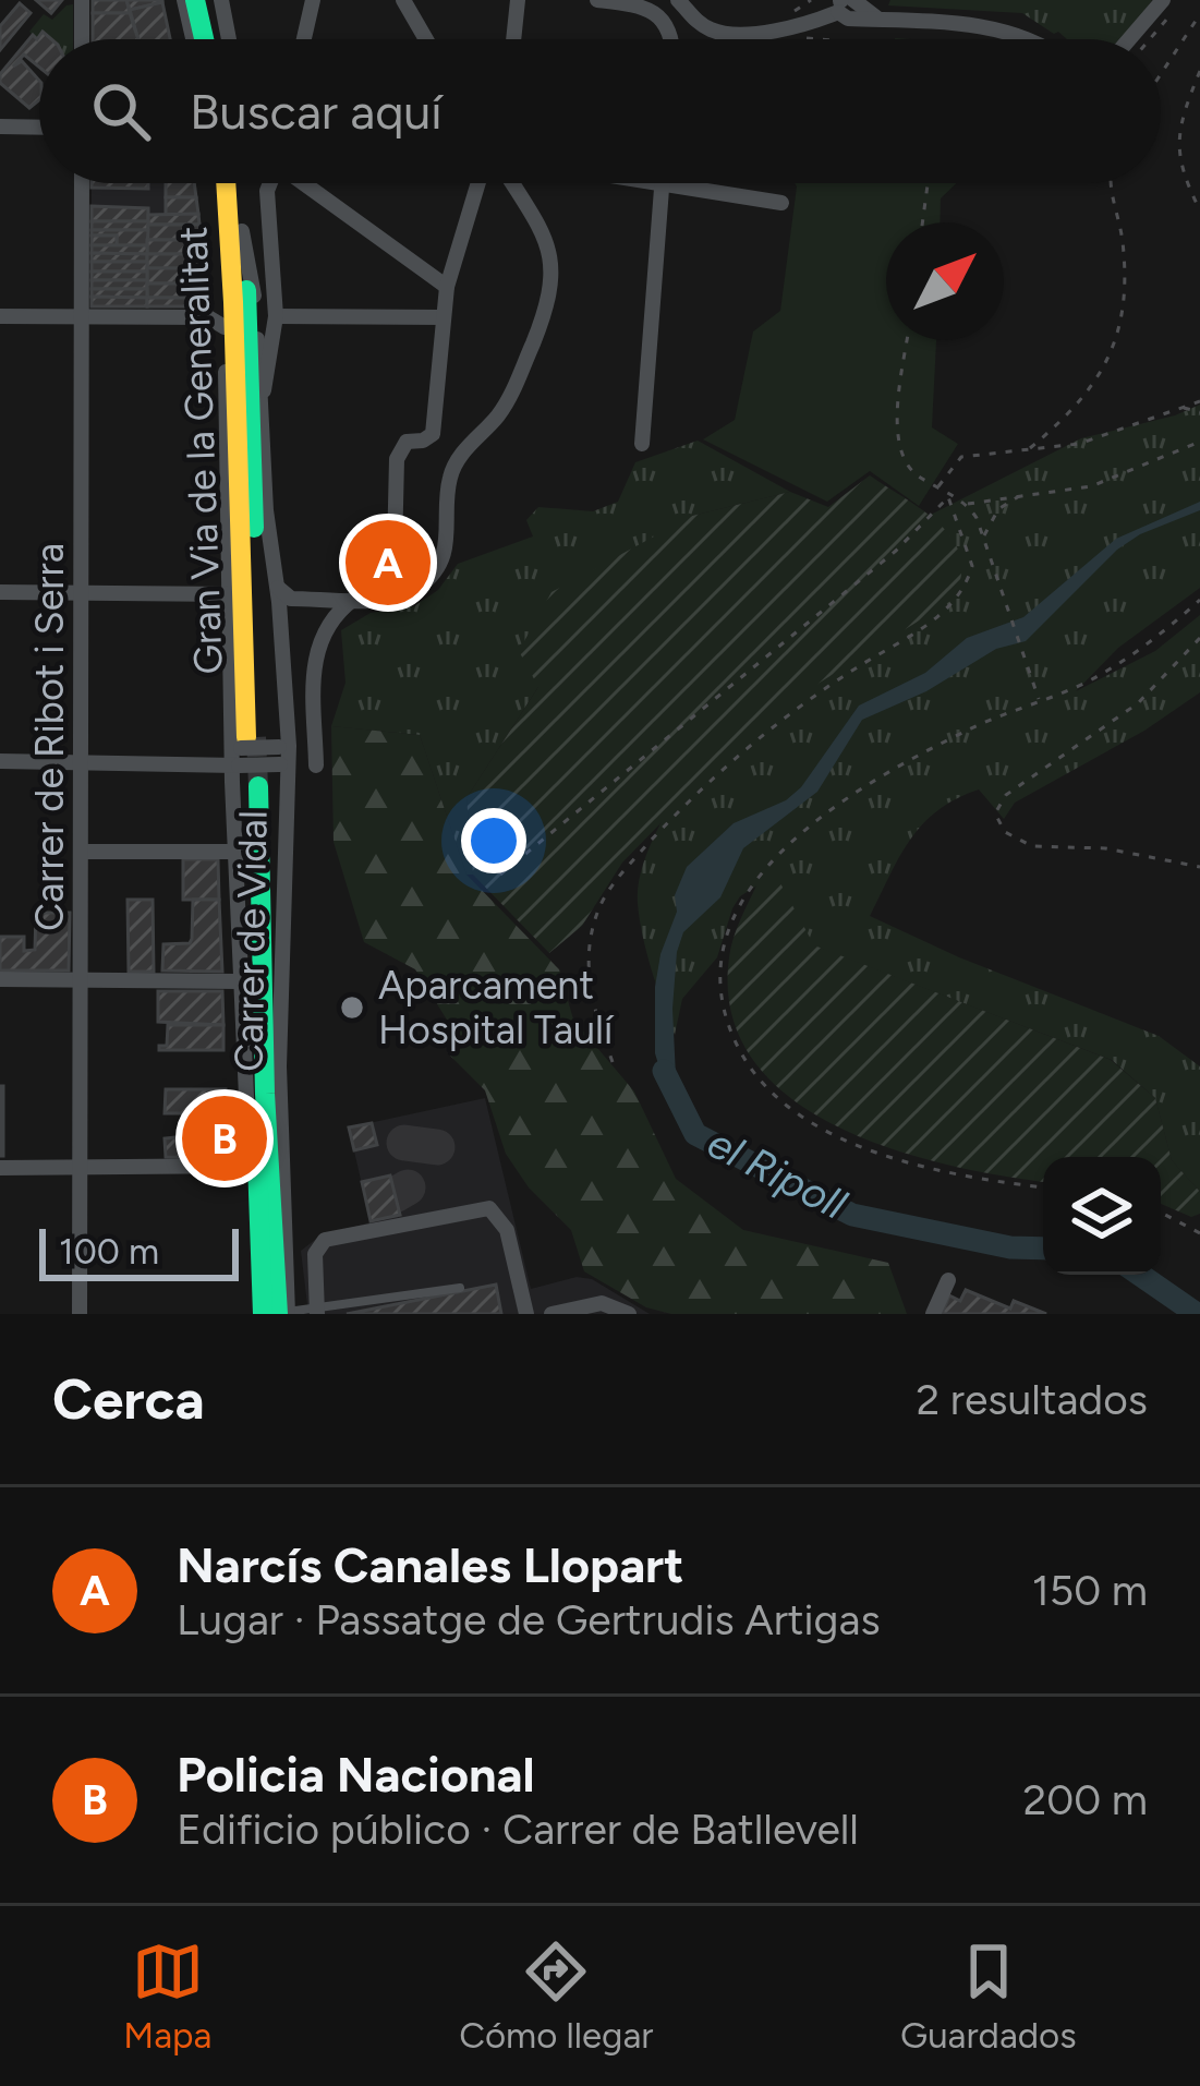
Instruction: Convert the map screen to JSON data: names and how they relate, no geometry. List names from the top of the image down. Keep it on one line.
{"streets":{"street":["Gran Via de la Generalitat","Carrer de Ribot i Serra","Carrer de Vidal"]},"crossings":[["Gran Via de la Generalitat","Carrer de Vidal"]],"water":["el Ripoll"],"places":["Aparcament Hospital Taulí"],"scale_bar":"100 m","north":"top right","page":{"search":"Buscar aquí","pins":["A","B"],"scale":"100 m","heading":["Cerca","2 resultados"],"list":[{"mark":"A","name":"Narcís Canales Llopart","note":"Lugar · Passatge de Gertrudis Artigas","value":"150 m"},{"mark":"B","name":"Policia Nacional","note":"Edificio público · Carrer de Batllevell","value":"200 m"}],"nav":["Mapa","Cómo llegar","Guardados"]}}
